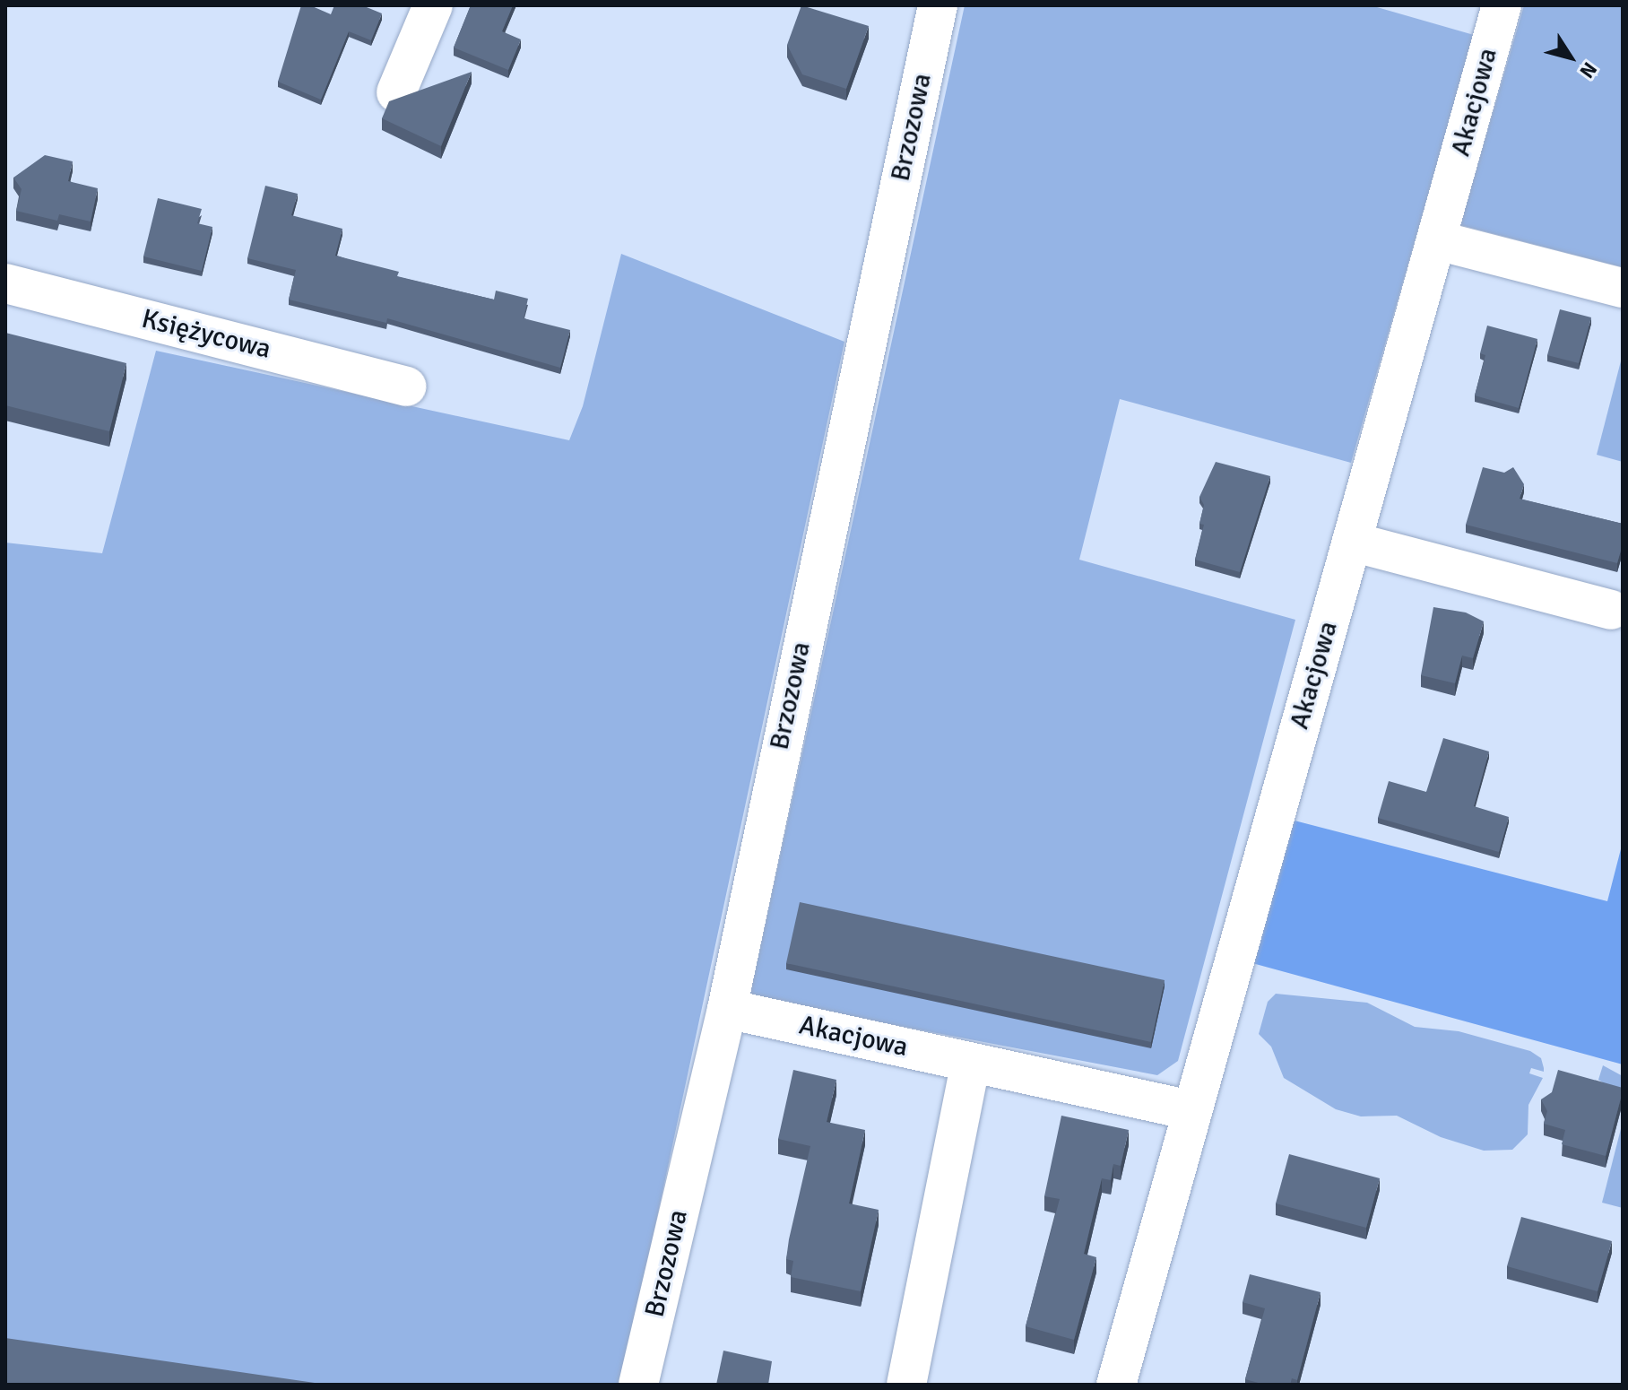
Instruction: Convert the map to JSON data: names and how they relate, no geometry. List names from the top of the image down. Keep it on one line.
{"streets":{"street":["Akacjowa","Brzozowa","Księżycowa"]},"crossings":[["Akacjowa","Brzozowa"]],"north":"bottom right"}
